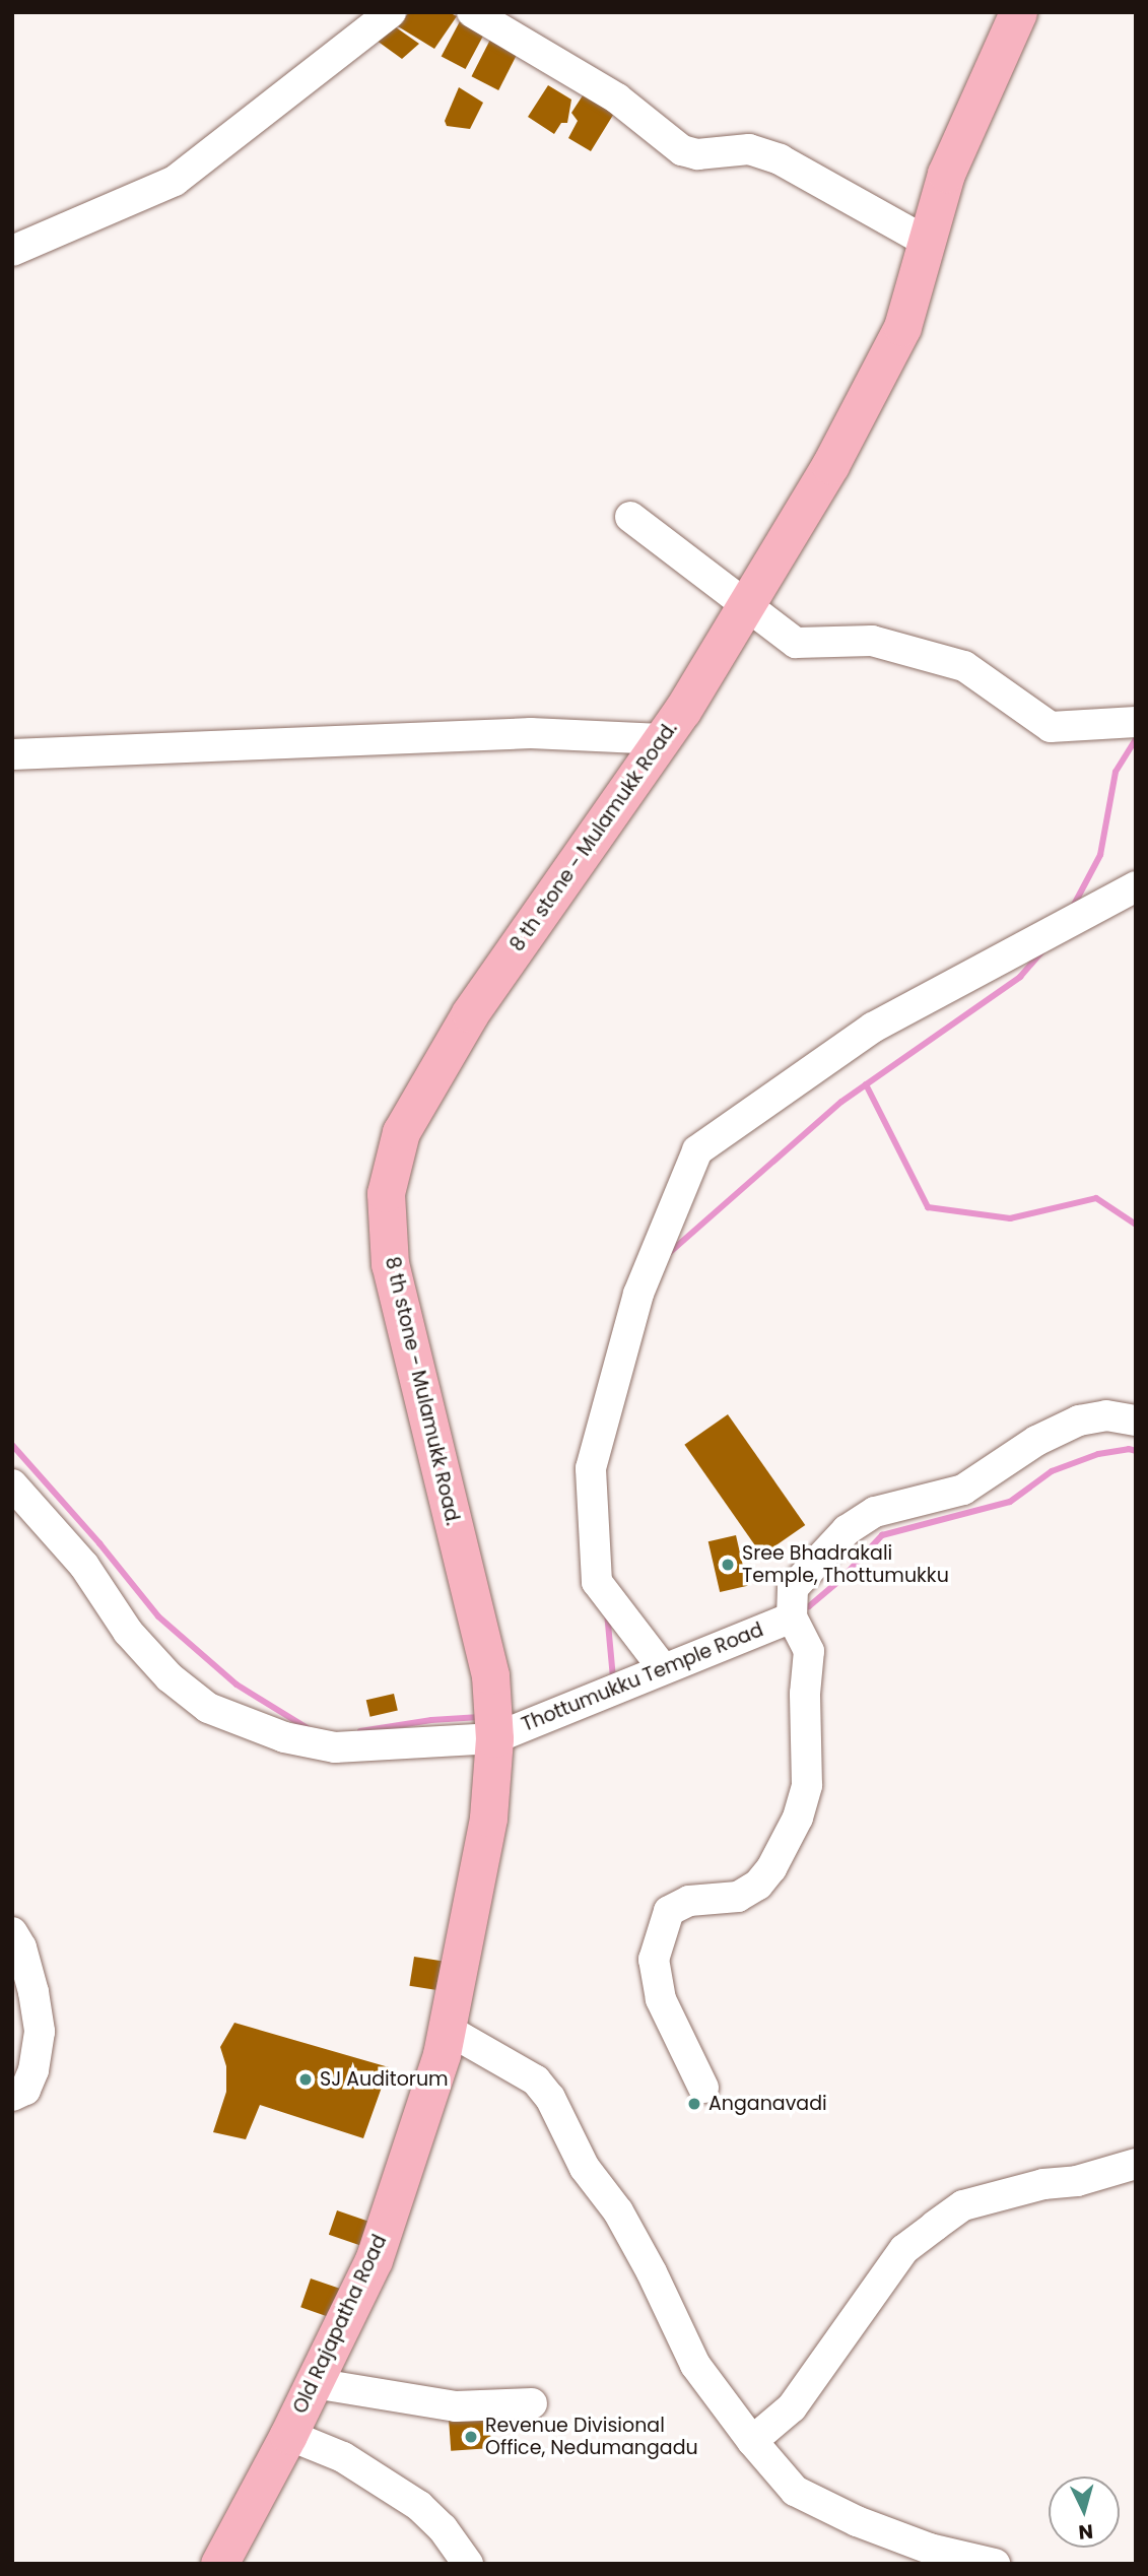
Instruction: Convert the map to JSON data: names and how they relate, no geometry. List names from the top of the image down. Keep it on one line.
{"streets":{"main road":["8 th stone - Mulamukk Road.","Old Rajapatha Road"],"street":["Thottumukku Temple Road"]},"crossings":[["8 th stone - Mulamukk Road.","Thottumukku Temple Road"],["8 th stone - Mulamukk Road.","Old Rajapatha Road"],["Thottumukku Temple Road","Old Rajapatha Road"]],"places":["Sree Bhadrakali Temple, Thottumukku","SJ Auditorum","Anganavadi","Revenue Divisional Office, Nedumangadu"],"north":"bottom"}
